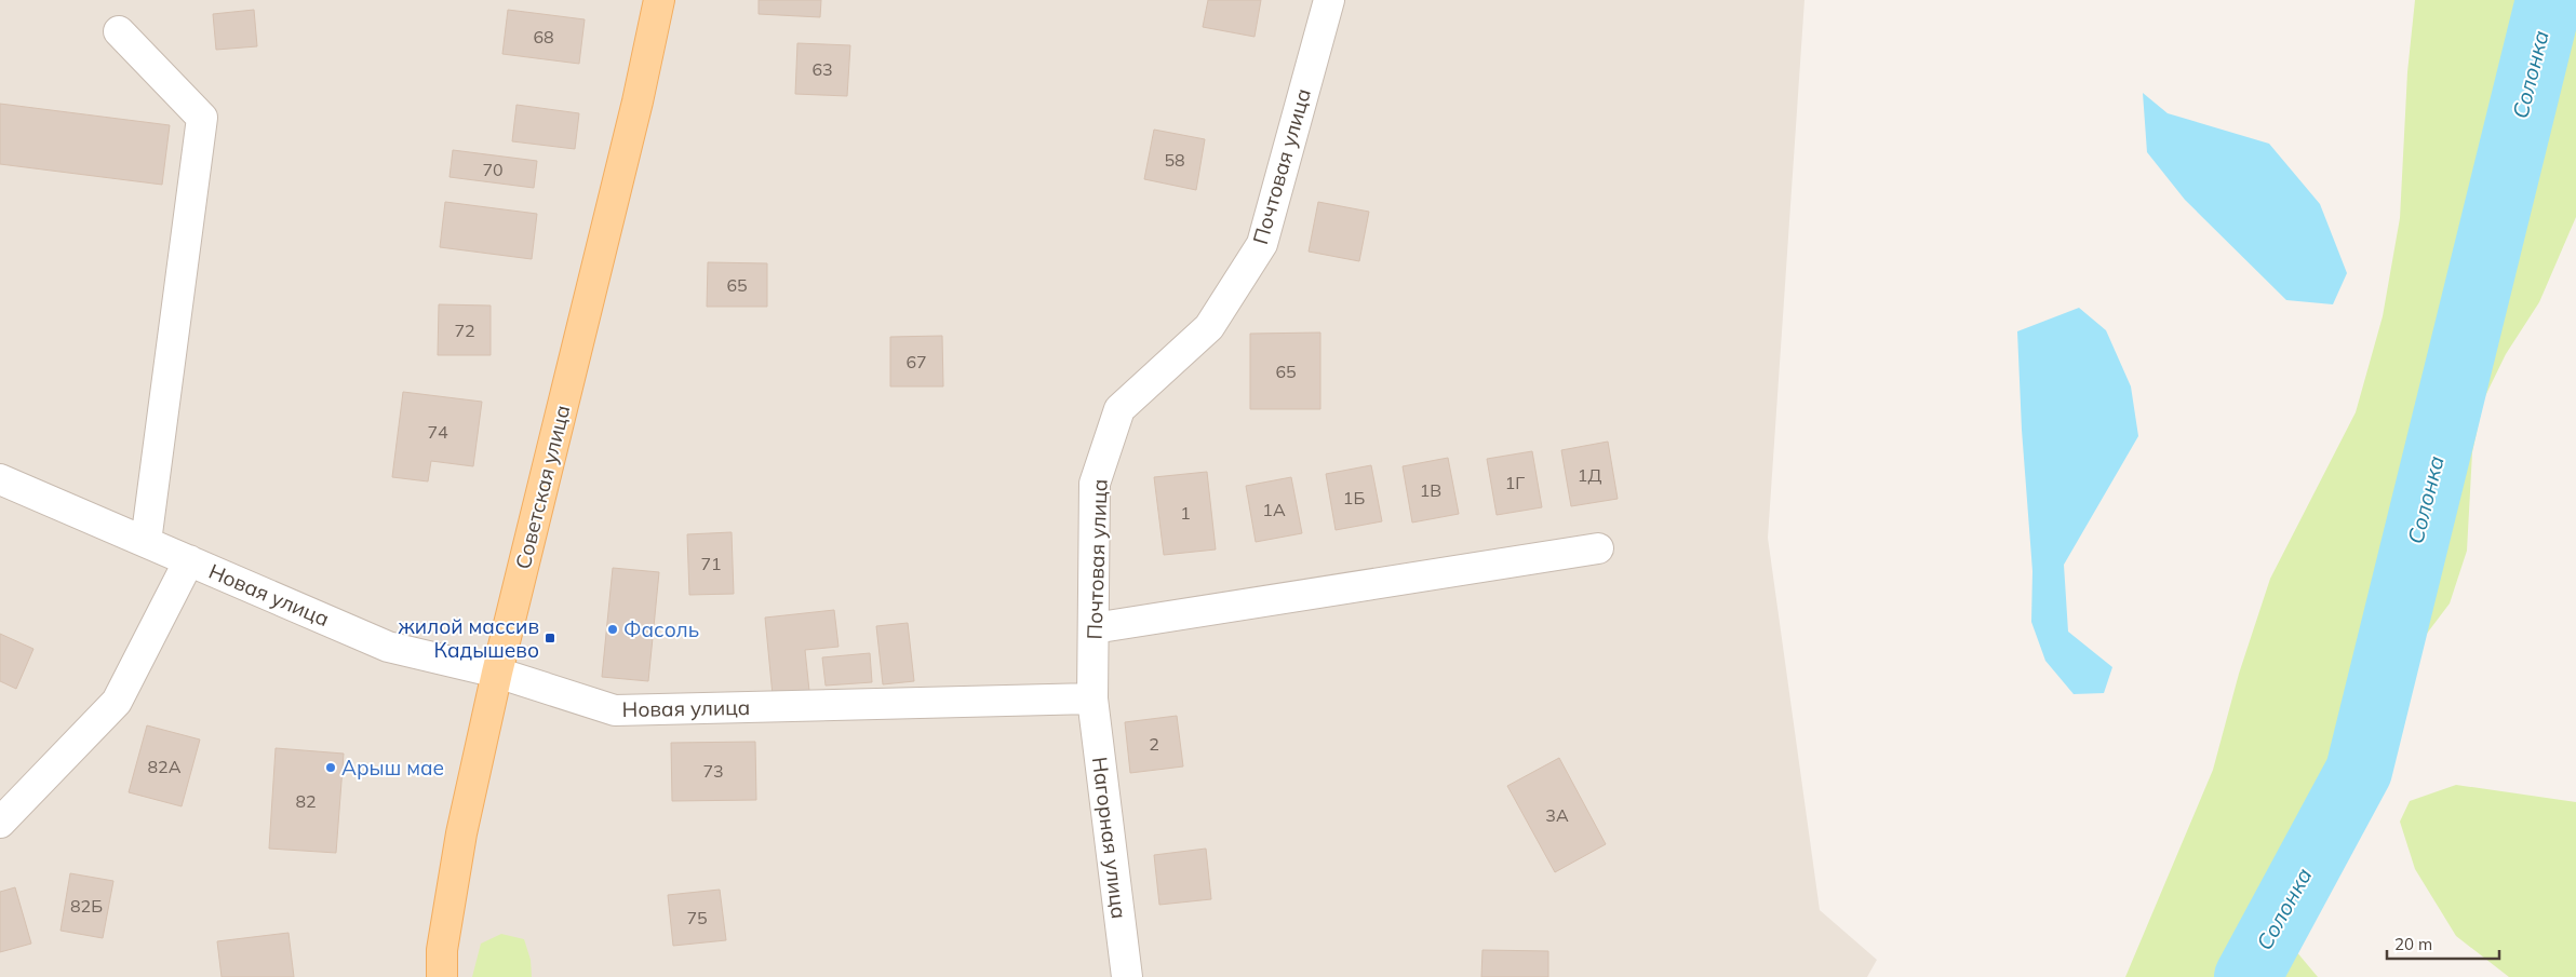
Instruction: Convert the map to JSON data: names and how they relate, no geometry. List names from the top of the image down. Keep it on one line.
{"streets":{"main road":["Советская улица"],"street":["Почтовая улица","Новая улица","Нагорная улица"]},"crossings":[["Почтовая улица","Новая улица"],["Почтовая улица","Нагорная улица"],["Советская улица","Новая улица"],["Новая улица","Нагорная улица"]],"water":["Солонка"],"places":{"other":["Фасоль","Арыш мае"],"transit":["жилой массив Кадышево"]},"house_numbers":["68","63","58","70","65","72","67","65","74","1Д","1Г","1В","1Б","1А","1","71","2","82А","73","82","3А","82Б","75"],"scale_bar":"20 m"}
